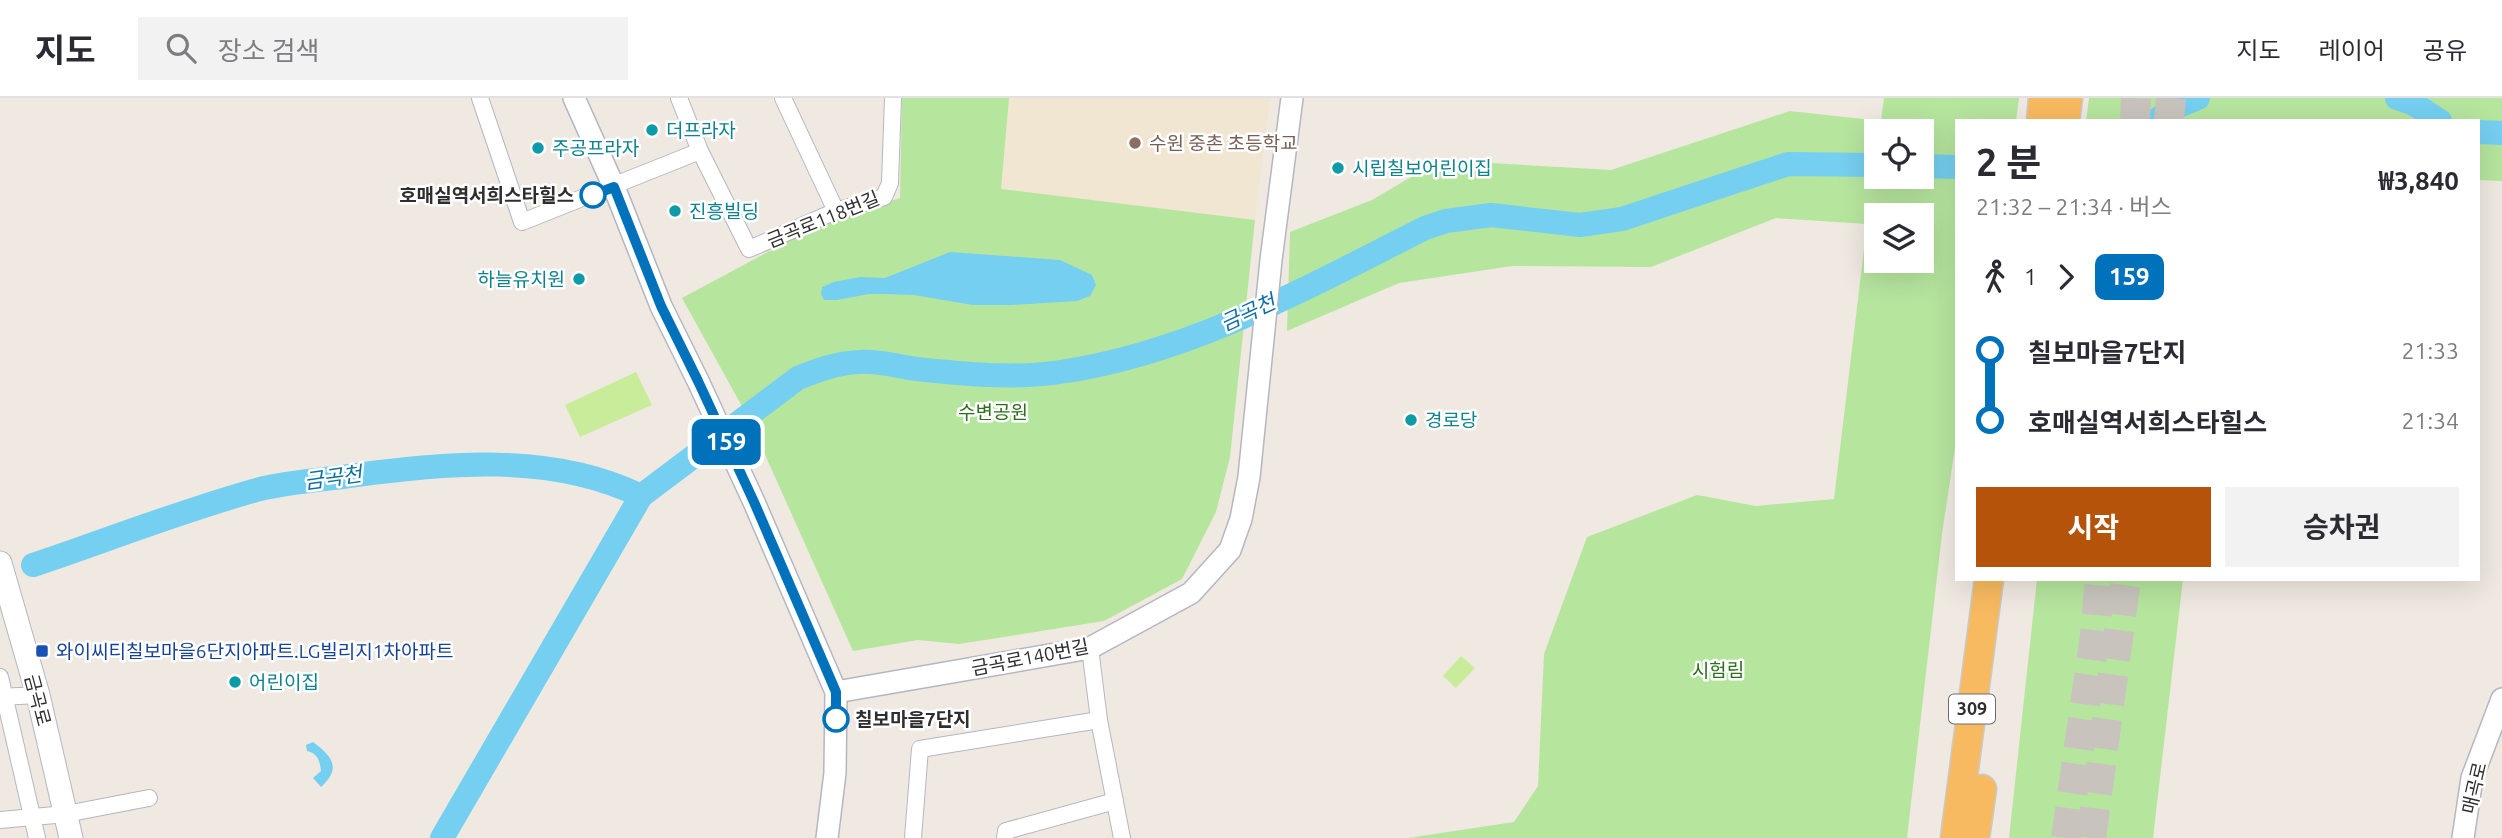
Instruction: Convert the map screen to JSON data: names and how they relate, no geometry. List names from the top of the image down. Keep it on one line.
{"streets":{"highway":["309"],"main road":["금곡로"],"street":["금곡로118번길","금곡로140번길","매곡로"]},"water":["금곡천"],"parks":["수변공원","시험림"],"places":{"other":["더프라자","수원 중촌 초등학교","주공프라자","시립칠보어린이집","호매실역서희스타힐스","진흥빌딩","하늘유치원","경로당","어린이집","칠보마을7단지"],"transit":["와이씨티칠보마을6단지아파트.LG빌리지1차아파트"]},"lines":["bus line 159"],"page":{"header":"지도","search":"장소 검색","nav":["지도","레이어","공유"],"on_map":"159","heading":["2 분","21:32 – 21:34 · 버스","₩3,840"],"legs":["1","159"],"list":[{"name":"칠보마을7단지","value":"21:33"},{"name":"호매실역서희스타힐스","value":"21:34"}],"buttons":["시작","승차권"]}}
